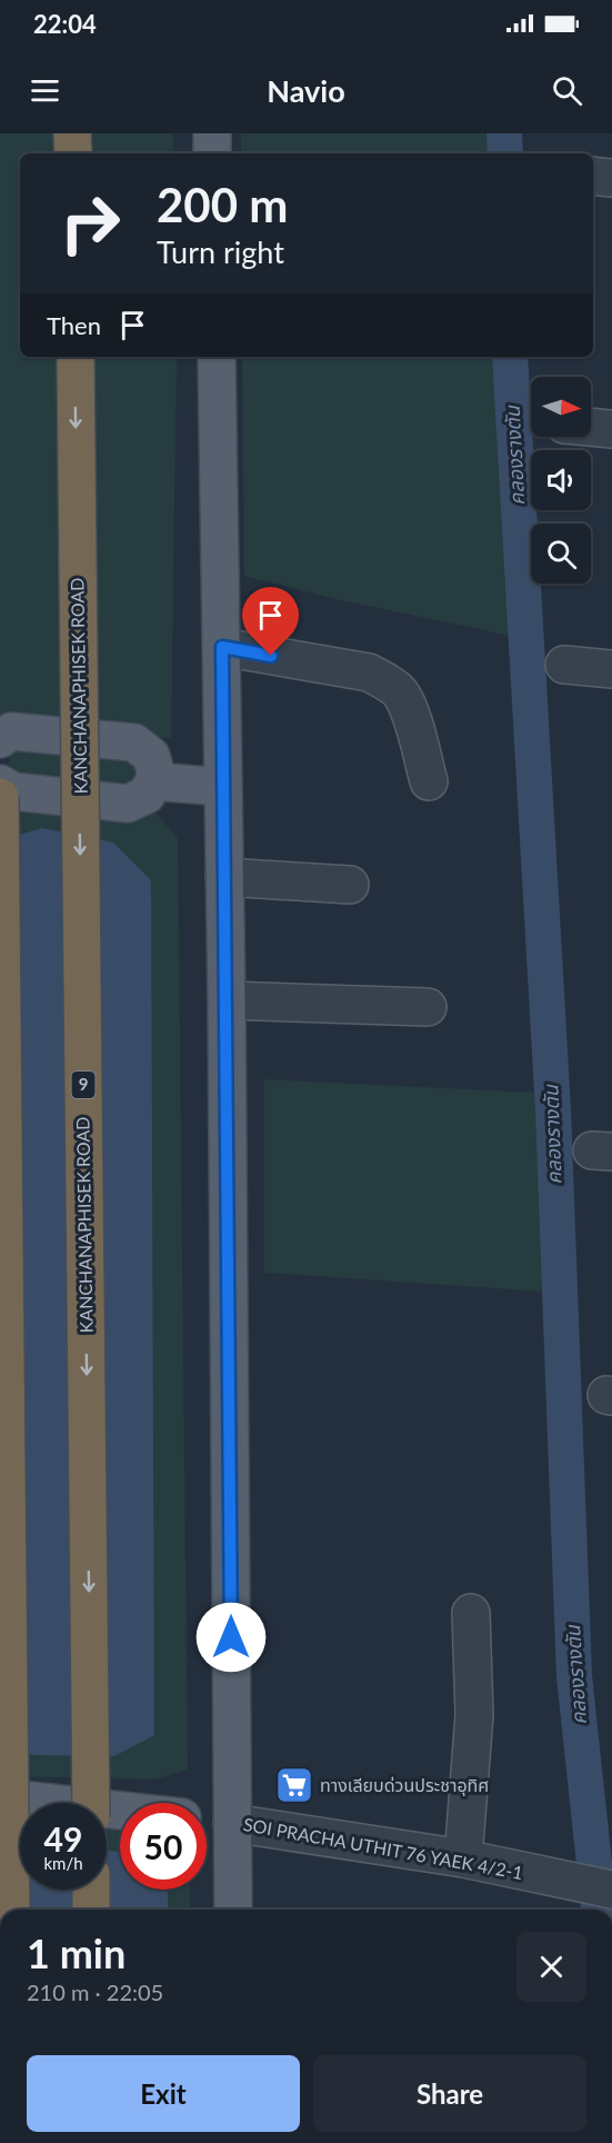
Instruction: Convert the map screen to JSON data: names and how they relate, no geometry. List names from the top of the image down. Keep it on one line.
{"streets":{"highway":["KANCHANAPHISEK ROAD","9"],"street":["SOI PRACHA UTHIT 76 YAEK 4/2-1"]},"water":["คลองรางตัน"],"places":{"supermarket":["ทางเลียบด่วนประชาอุทิศ"]},"north":"right","page":{"status":"22:04","header":"Navio","turn":["200 m","Turn right"],"then":"Then","speed":"49 km/h","limit":"50","heading":["1 min","210 m · 22:05"],"buttons":["Exit","Share"]}}
